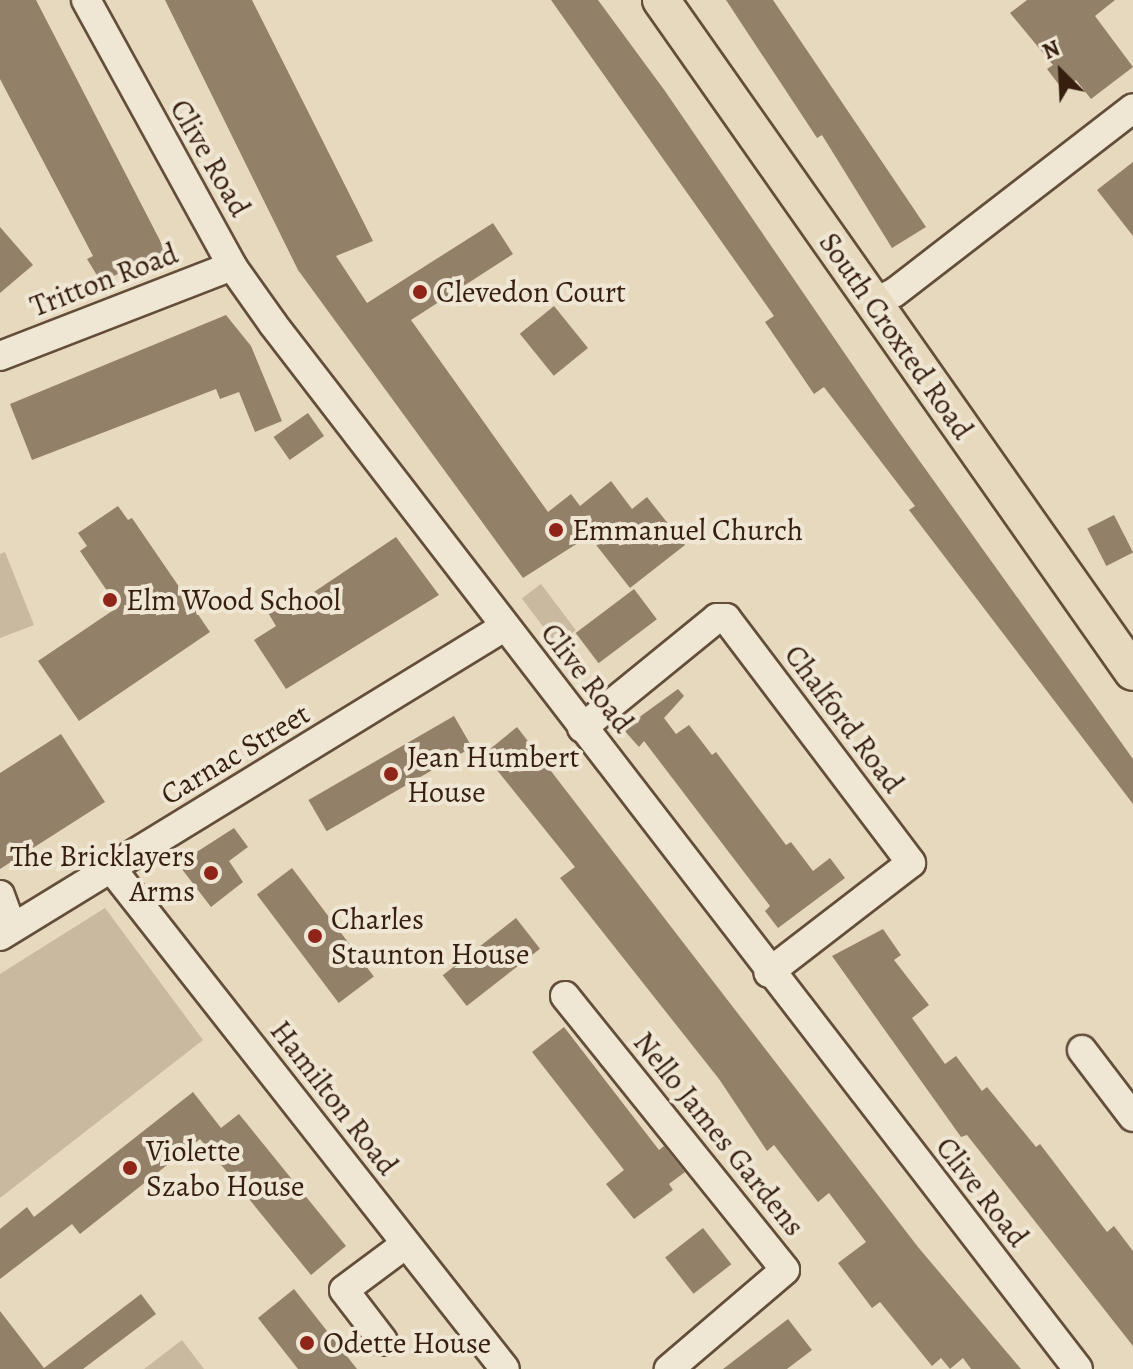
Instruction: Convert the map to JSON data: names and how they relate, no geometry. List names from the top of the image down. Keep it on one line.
{"streets":{"main road":["South Croxted Road"],"street":["Clive Road","Tritton Road","Chalford Road","Carnac Street","Hamilton Road","Nello James Gardens"]},"crossings":[["Clive Road","Tritton Road"],["Clive Road","Chalford Road"],["Clive Road","Carnac Street"],["Carnac Street","Hamilton Road"]],"places":["Clevedon Court","Emmanuel Church","Elm Wood School","Jean Humbert House","The Bricklayers Arms","Charles Staunton House","Violette Szabo House","Odette House"],"north":"top left"}
